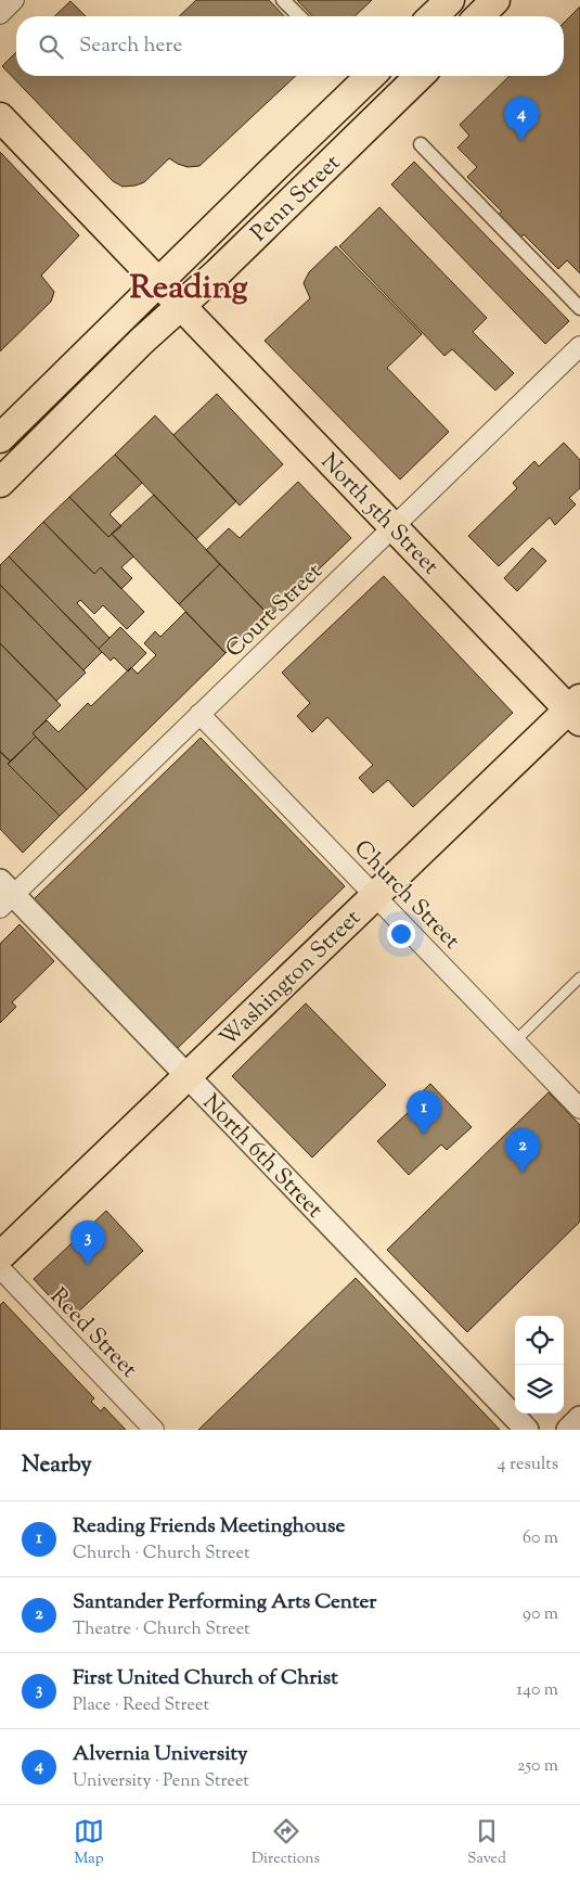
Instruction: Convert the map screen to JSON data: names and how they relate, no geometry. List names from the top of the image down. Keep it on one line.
{"streets":{"main road":["Penn Street","North 5th Street","Washington Street"],"street":["Court Street","Church Street","North 6th Street","Reed Street"]},"crossings":[["Penn Street","North 5th Street"],["North 5th Street","Court Street"],["North 5th Street","Washington Street"],["Court Street","Church Street"],["Court Street","North 6th Street"],["Church Street","Washington Street"],["Washington Street","North 6th Street"]],"districts":["Reading"],"page":{"search":"Search here","pins":["4","1","2","3"],"heading":["Nearby","4 results"],"list":[{"mark":"1","name":"Reading Friends Meetinghouse","note":"Church · Church Street","value":"60 m"},{"mark":"2","name":"Santander Performing Arts Center","note":"Theatre · Church Street","value":"90 m"},{"mark":"3","name":"First United Church of Christ","note":"Place · Reed Street","value":"140 m"},{"mark":"4","name":"Alvernia University","note":"University · Penn Street","value":"250 m"}],"nav":["Map","Directions","Saved"]}}
